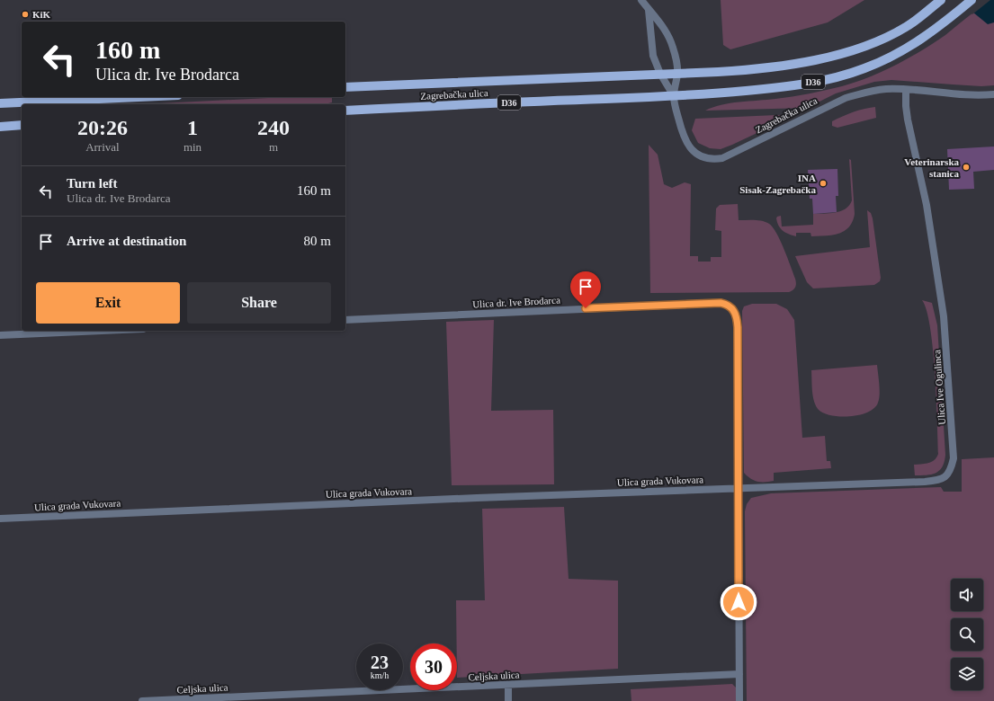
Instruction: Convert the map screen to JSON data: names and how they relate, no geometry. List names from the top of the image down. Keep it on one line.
{"streets":{"main road":["D36","Zagrebačka ulica"],"street":["Ulica dr. Ive Brodarca","Ulica Ive Ogulinca","Ulica grada Vukovara","Celjska ulica"]},"crossings":[["D36","Zagrebačka ulica"],["Zagrebačka ulica","Ulica Ive Ogulinca"],["Ulica dr. Ive Brodarca","Ulica Ive Ogulinca"],["Ulica dr. Ive Brodarca","Ulica grada Vukovara"],["Ulica Ive Ogulinca","Ulica grada Vukovara"]],"places":["KiK","Veterinarska stanica","INA Sisak-Zagrebačka"],"page":{"turn":["160 m","Ulica dr. Ive Brodarca"],"eta":["20:26","Arrival","1","min","240","m"],"list":[{"name":"Turn left","note":"Ulica dr. Ive Brodarca","value":"160 m"},{"name":"Arrive at destination","value":"80 m"}],"buttons":["Exit","Share"],"speed":"23 km/h","limit":"30"}}
